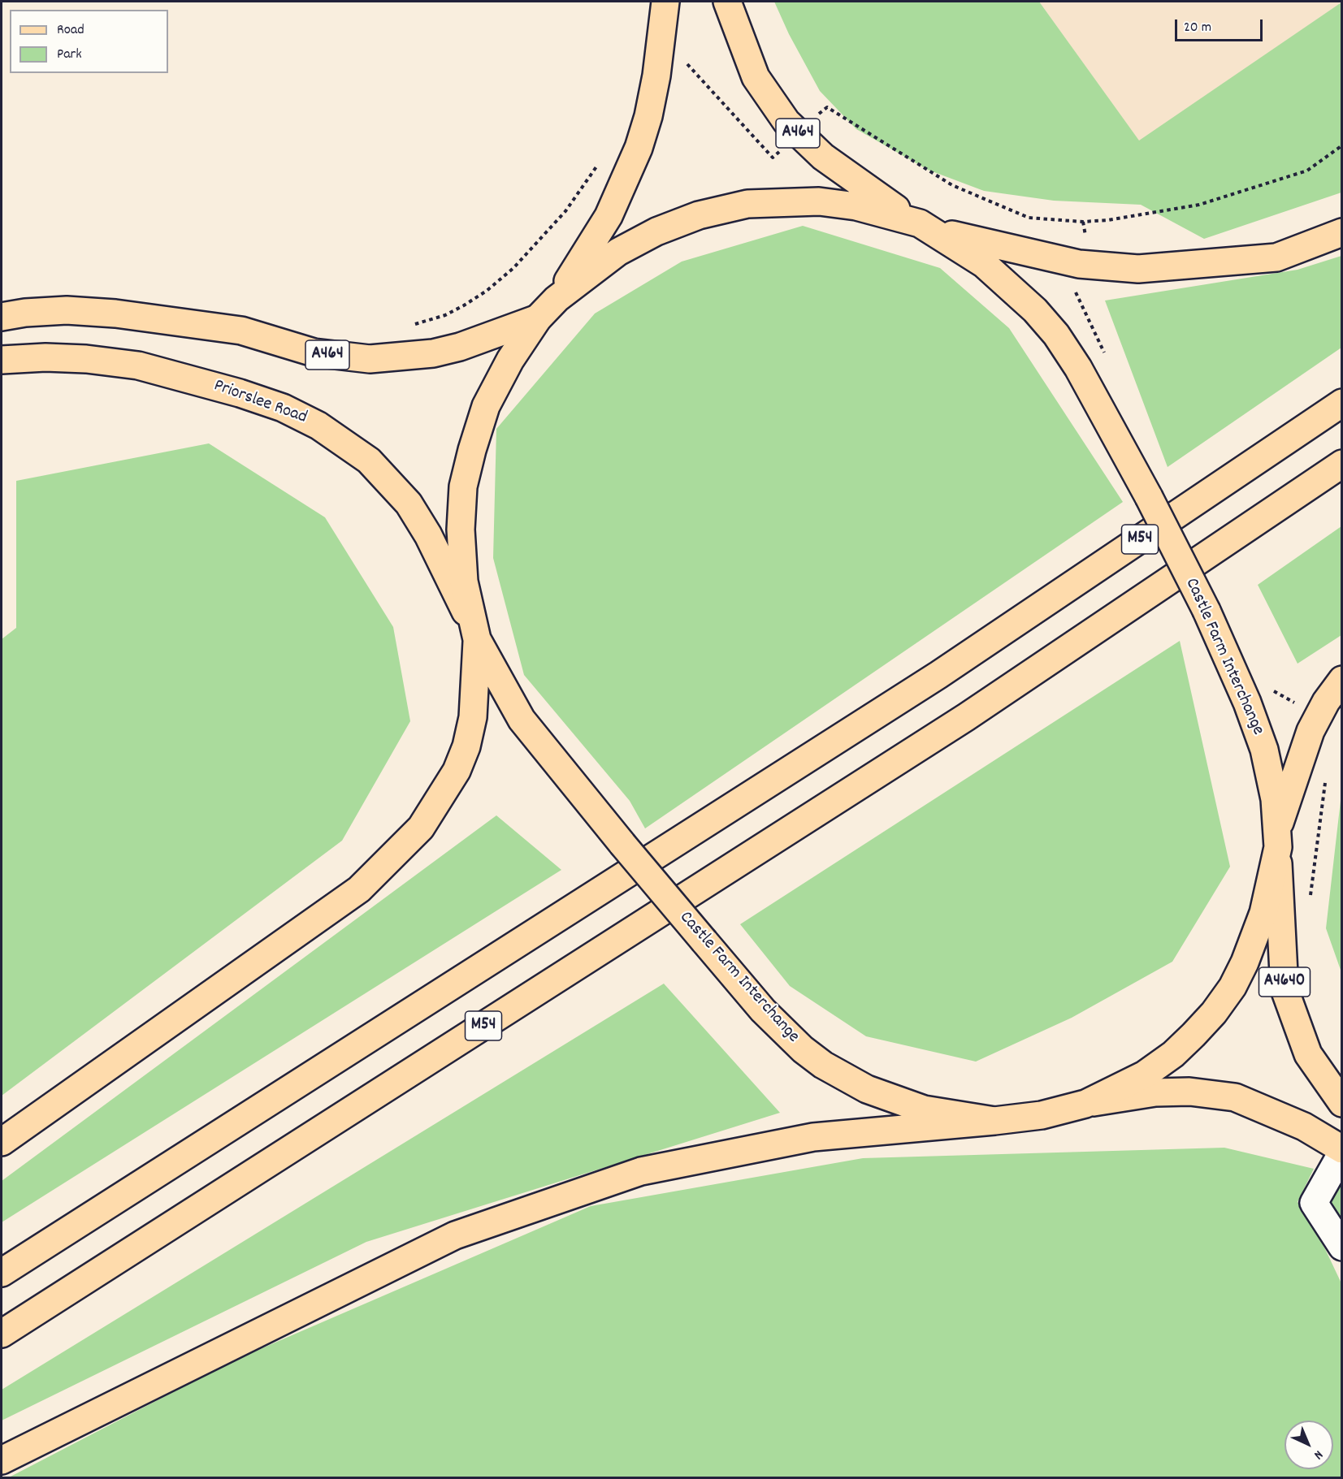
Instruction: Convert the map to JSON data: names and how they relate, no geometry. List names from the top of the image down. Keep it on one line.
{"streets":{"main road":["A464","Priorslee Road","M54","Castle Farm Interchange","A4640"]},"crossings":[["A464","Castle Farm Interchange"],["Priorslee Road","Castle Farm Interchange"],["Castle Farm Interchange","A4640"]],"legend":["Road","Park"],"scale_bar":"20 m","north":"bottom right"}
